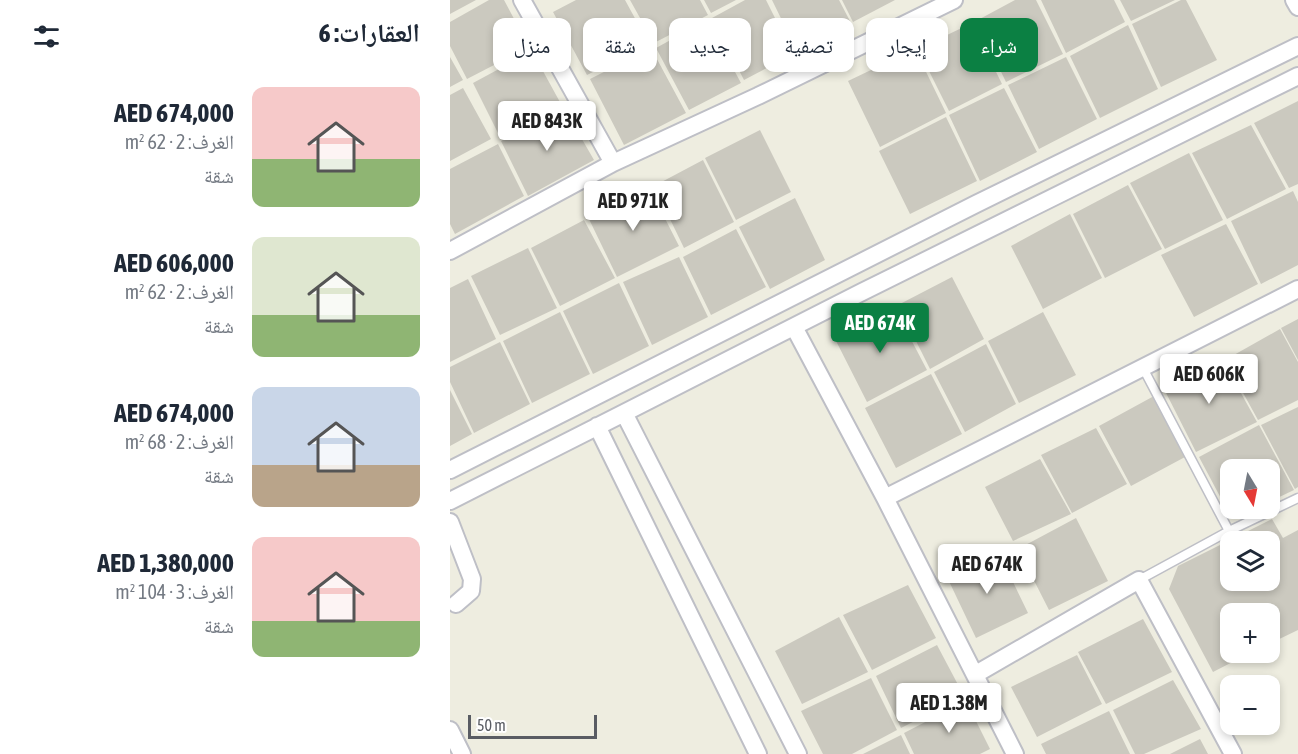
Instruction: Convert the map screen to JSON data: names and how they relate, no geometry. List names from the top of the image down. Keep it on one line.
{"scale_bar":"50 m","north":"bottom","page":{"heading":"العقارات: 6","chip":["شراء","إيجار","تصفية","جديد","شقة","منزل"],"list":[{"name":"AED 674,000","note":"الغرف: 2 · 62 m² · شقة"},{"name":"AED 606,000","note":"الغرف: 2 · 62 m² · شقة"},{"name":"AED 674,000","note":"الغرف: 2 · 68 m² · شقة"},{"name":"AED 1,380,000","note":"الغرف: 3 · 104 m² · شقة"}],"price":["AED 843K","AED 971K","AED 674K","AED 606K","AED 674K","AED 1.38M"],"map_buttons":["+","−"],"scale":"50 m"}}
